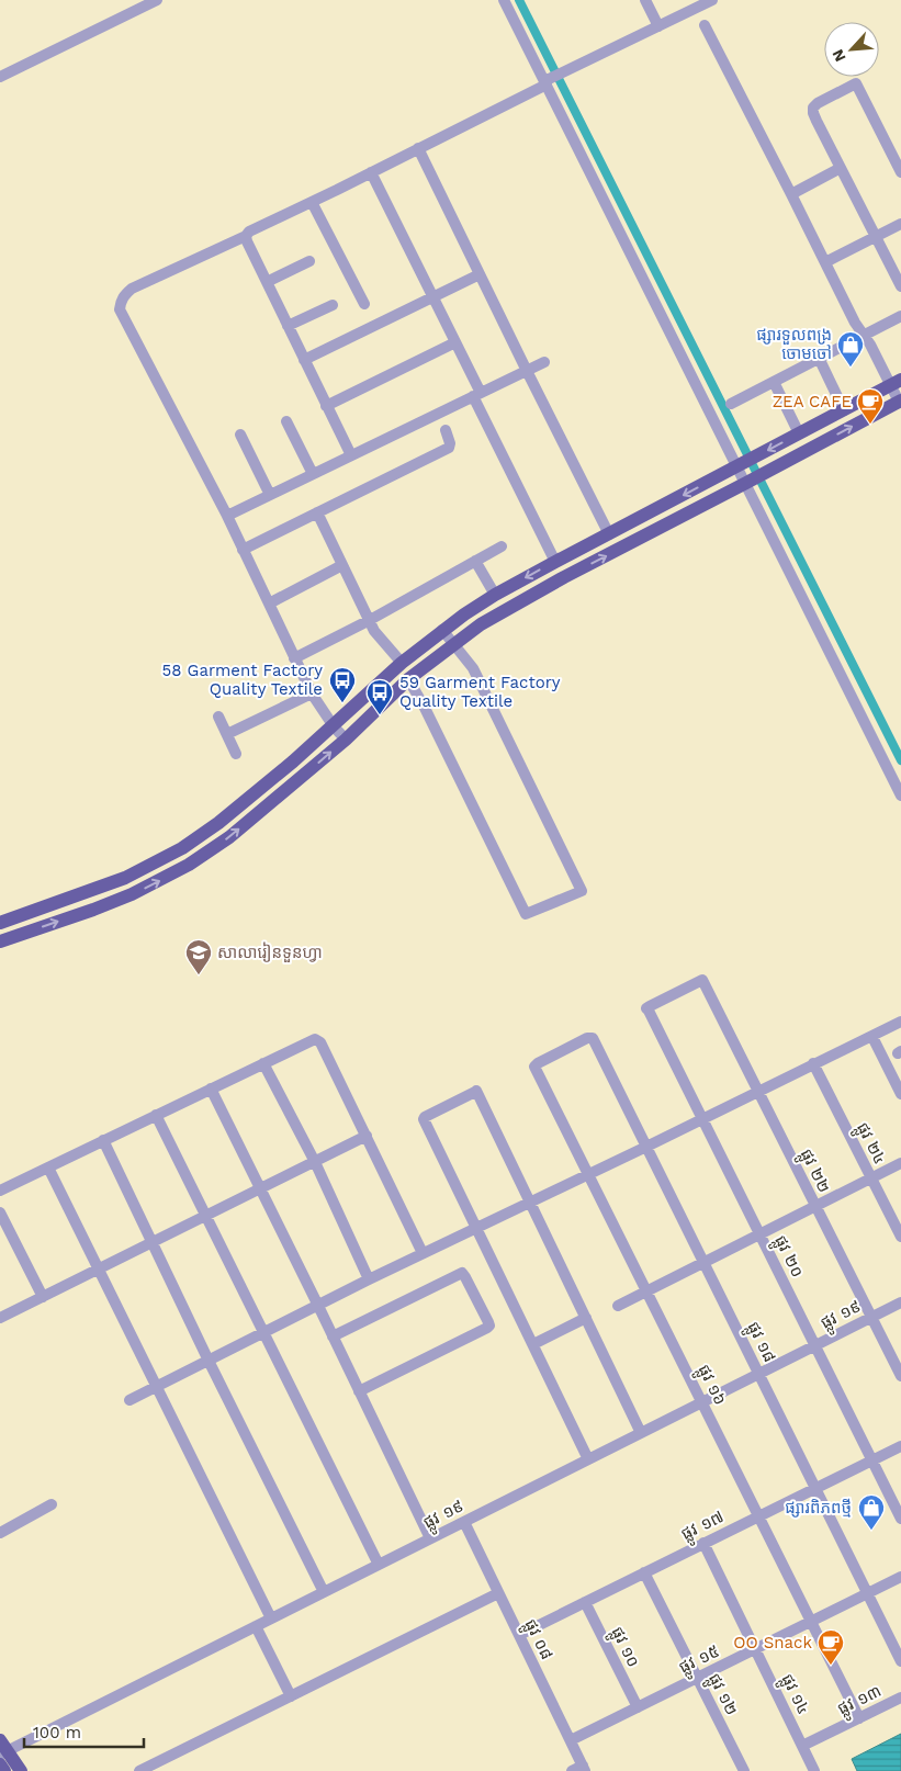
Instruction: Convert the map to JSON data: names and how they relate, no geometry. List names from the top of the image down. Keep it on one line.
{"streets":{"street":["ផ្លូវ ២៤","ផ្លូវ ២២","ផ្លូវ ២០","ផ្លូវ ១៩","ផ្លូវ ១៨","ផ្លូវ ១៦","ផ្លូវ ១៧","ផ្លូវ ០៨","ផ្លូវ ១០","ផ្លូវ ១៥","ផ្លូវ ១២","ផ្លូវ ១៤","ផ្លូវ ១៣"]},"crossings":[["ផ្លូវ ២២","ផ្លូវ ២០"],["ផ្លូវ ២២","ផ្លូវ ១៩"],["ផ្លូវ ២០","ផ្លូវ ១៩"],["ផ្លូវ ២០","ផ្លូវ ១៧"],["ផ្លូវ ១៩","ផ្លូវ ១៨"],["ផ្លូវ ១៩","ផ្លូវ ១៦"],["ផ្លូវ ១៩","ផ្លូវ ០៨"],["ផ្លូវ ១៨","ផ្លូវ ១៦"],["ផ្លូវ ១៨","ផ្លូវ ១៧"],["ផ្លូវ ១៨","ផ្លូវ ១៥"],["ផ្លូវ ១៦","ផ្លូវ ១៧"],["ផ្លូវ ១៦","ផ្លូវ ១៥"],["ផ្លូវ ១៦","ផ្លូវ ១៣"],["ផ្លូវ ១៧","ផ្លូវ ០៨"],["ផ្លូវ ១៧","ផ្លូវ ១០"],["ផ្លូវ ១៧","ផ្លូវ ១២"],["ផ្លូវ ១៧","ផ្លូវ ១៤"],["ផ្លូវ ០៨","ផ្លូវ ១៥"],["ផ្លូវ ១០","ផ្លូវ ១៥"],["ផ្លូវ ១៥","ផ្លូវ ១២"],["ផ្លូវ ១៥","ផ្លូវ ១៤"],["ផ្លូវ ១៤","ផ្លូវ ១៣"]],"places":{"shop":["ផ្សារទួលពង្រ ចោមចៅ","ផ្សារពិភពថ្មី"],"cafe":["ZEA CAFE","OO Snack"],"bus stop":["58 Garment Factory Quality Textile","59 Garment Factory Quality Textile"],"school or university":["សាលារៀនទួនហ្វា"]},"scale_bar":"100 m","north":"bottom left"}
